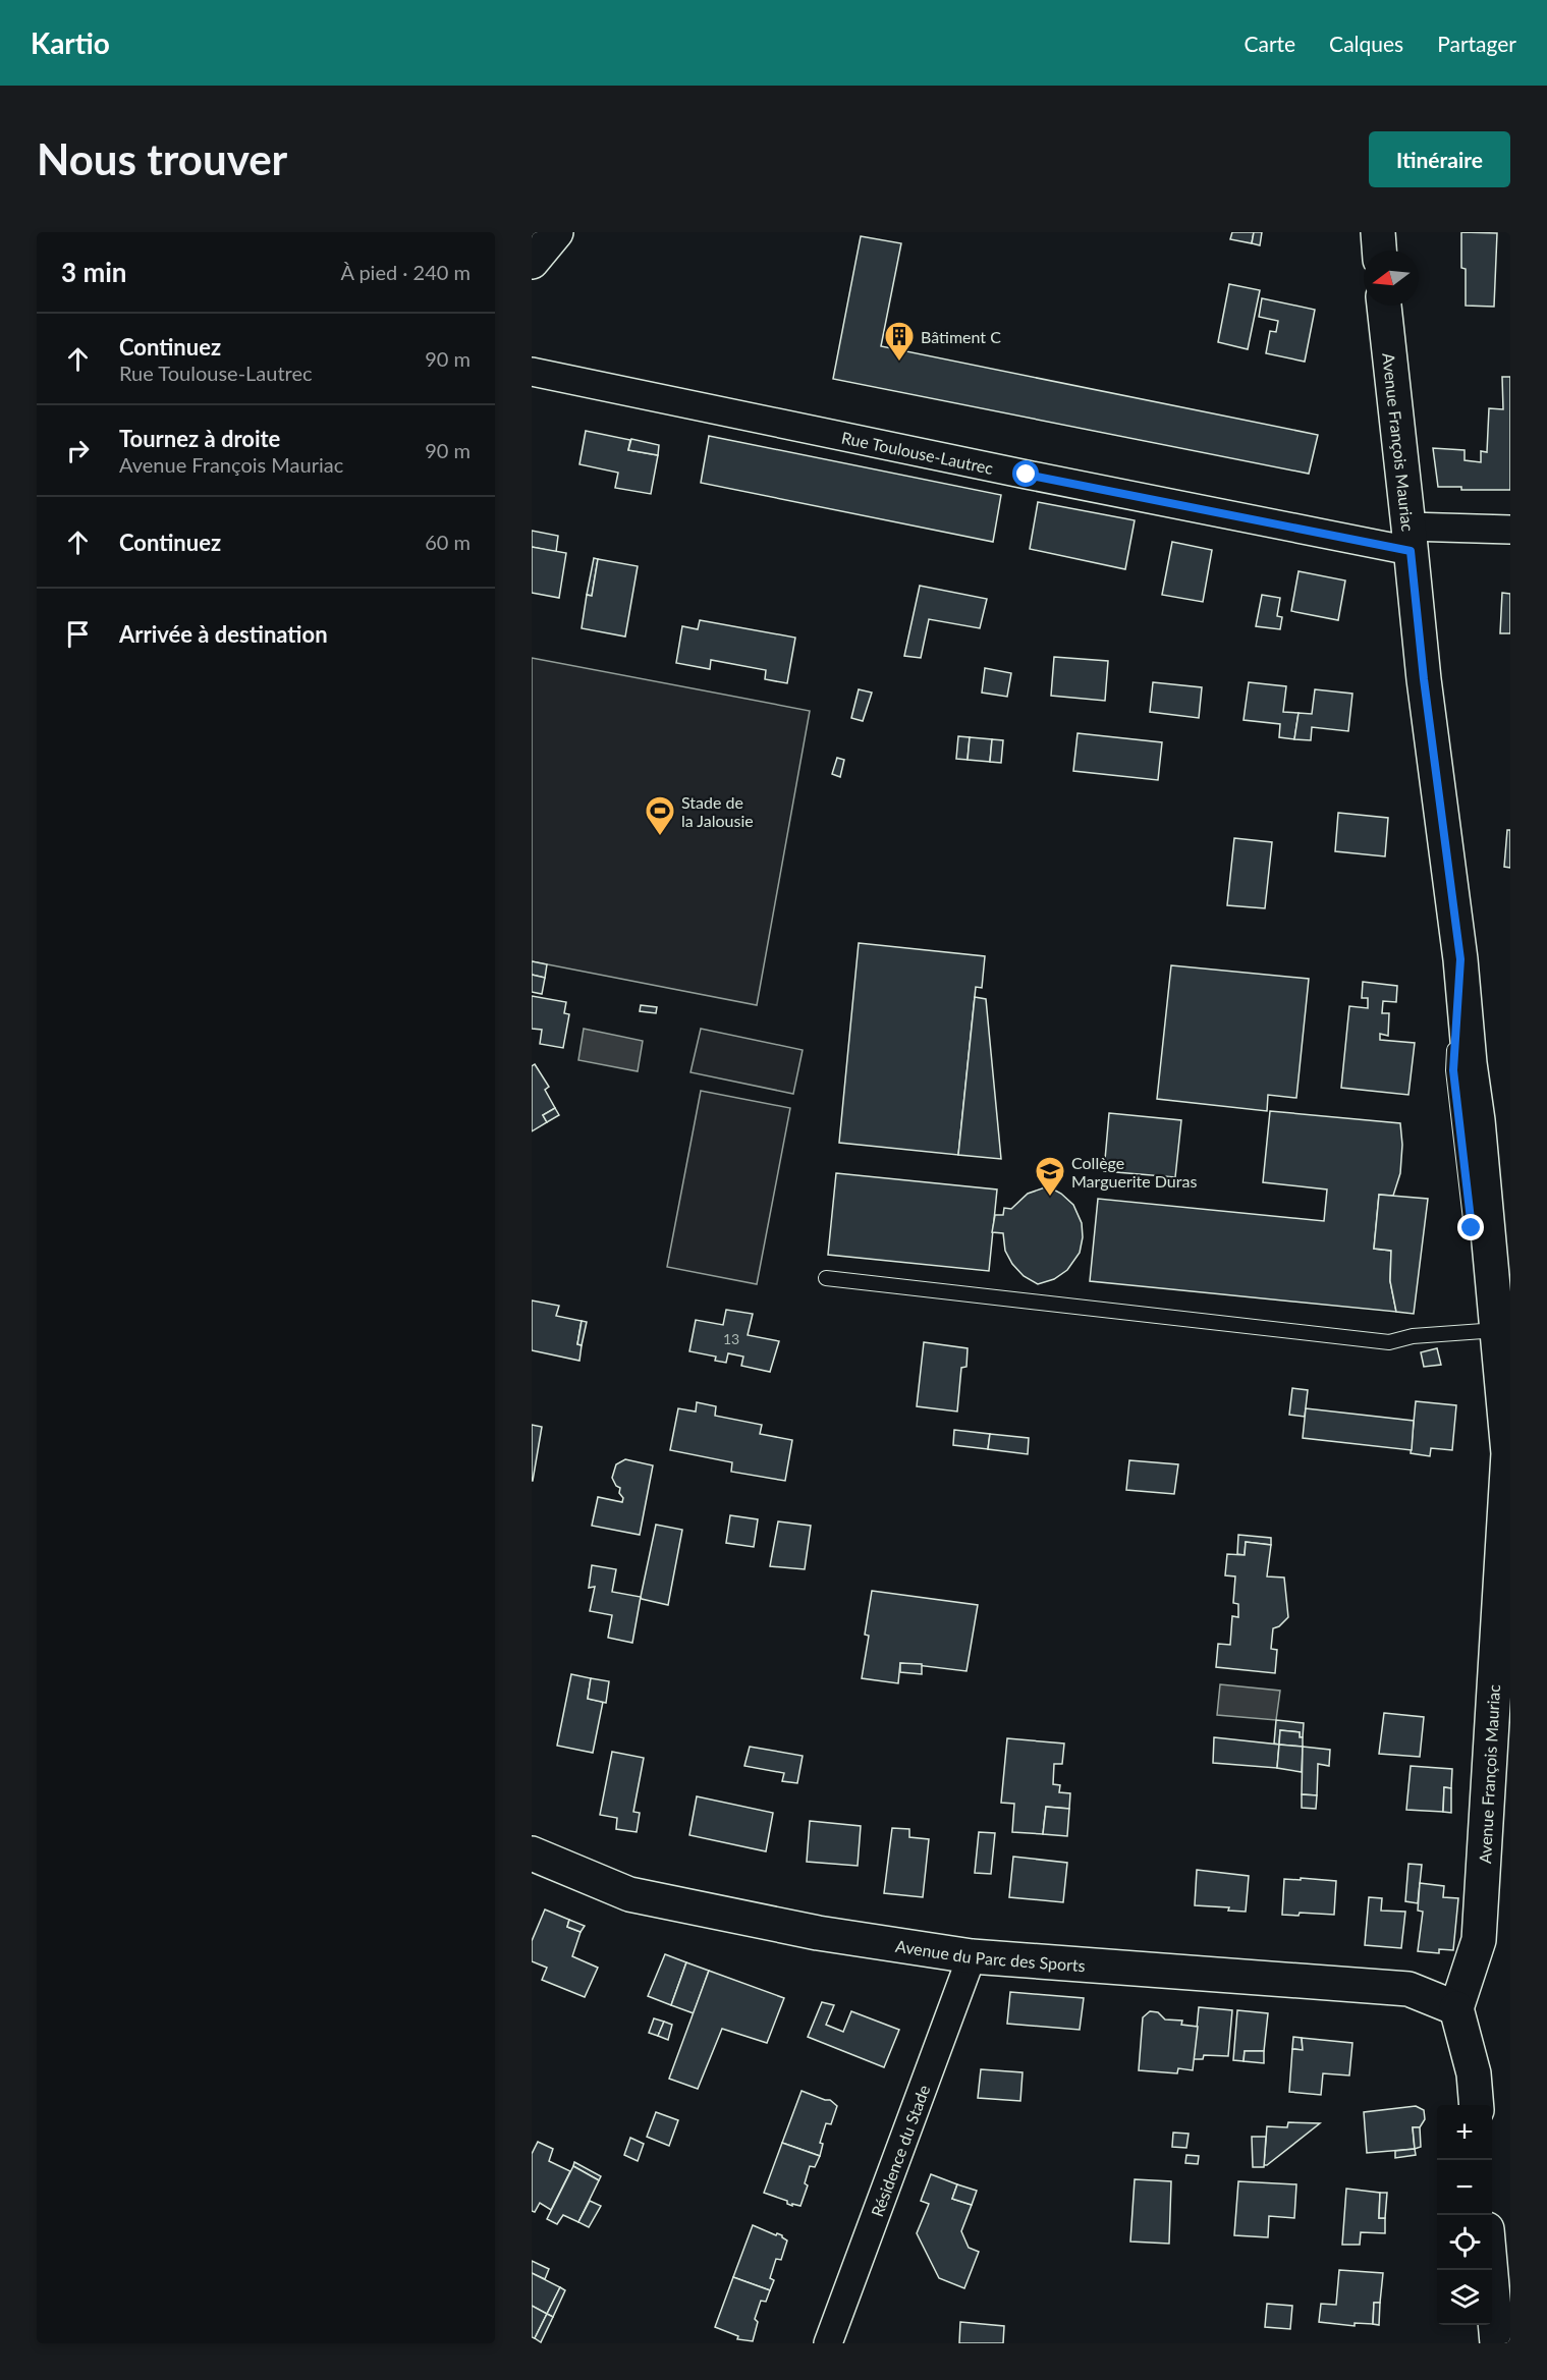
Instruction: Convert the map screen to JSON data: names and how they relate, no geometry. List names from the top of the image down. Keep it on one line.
{"streets":{"street":["Avenue François Mauriac","Rue Toulouse-Lautrec","Avenue du Parc des Sports","Résidence du Stade"]},"crossings":[["Avenue François Mauriac","Rue Toulouse-Lautrec"],["Avenue François Mauriac","Avenue du Parc des Sports"],["Avenue du Parc des Sports","Résidence du Stade"]],"places":{"building":["Bâtiment C"],"sports":["Stade de la Jalousie"],"school or university":["Collège Marguerite Duras"]},"house_numbers":["13"],"north":"left","page":{"header":"Kartio","nav":["Carte","Calques","Partager"],"buttons":"Itinéraire","title":"Nous trouver","heading":["3 min","À pied · 240 m"],"list":[["Continuez","Rue Toulouse-Lautrec","90 m"],["Tournez à droite","Avenue François Mauriac","90 m"],["Continuez","60 m"],"Arrivée à destination"],"map_buttons":["+","−"]}}
